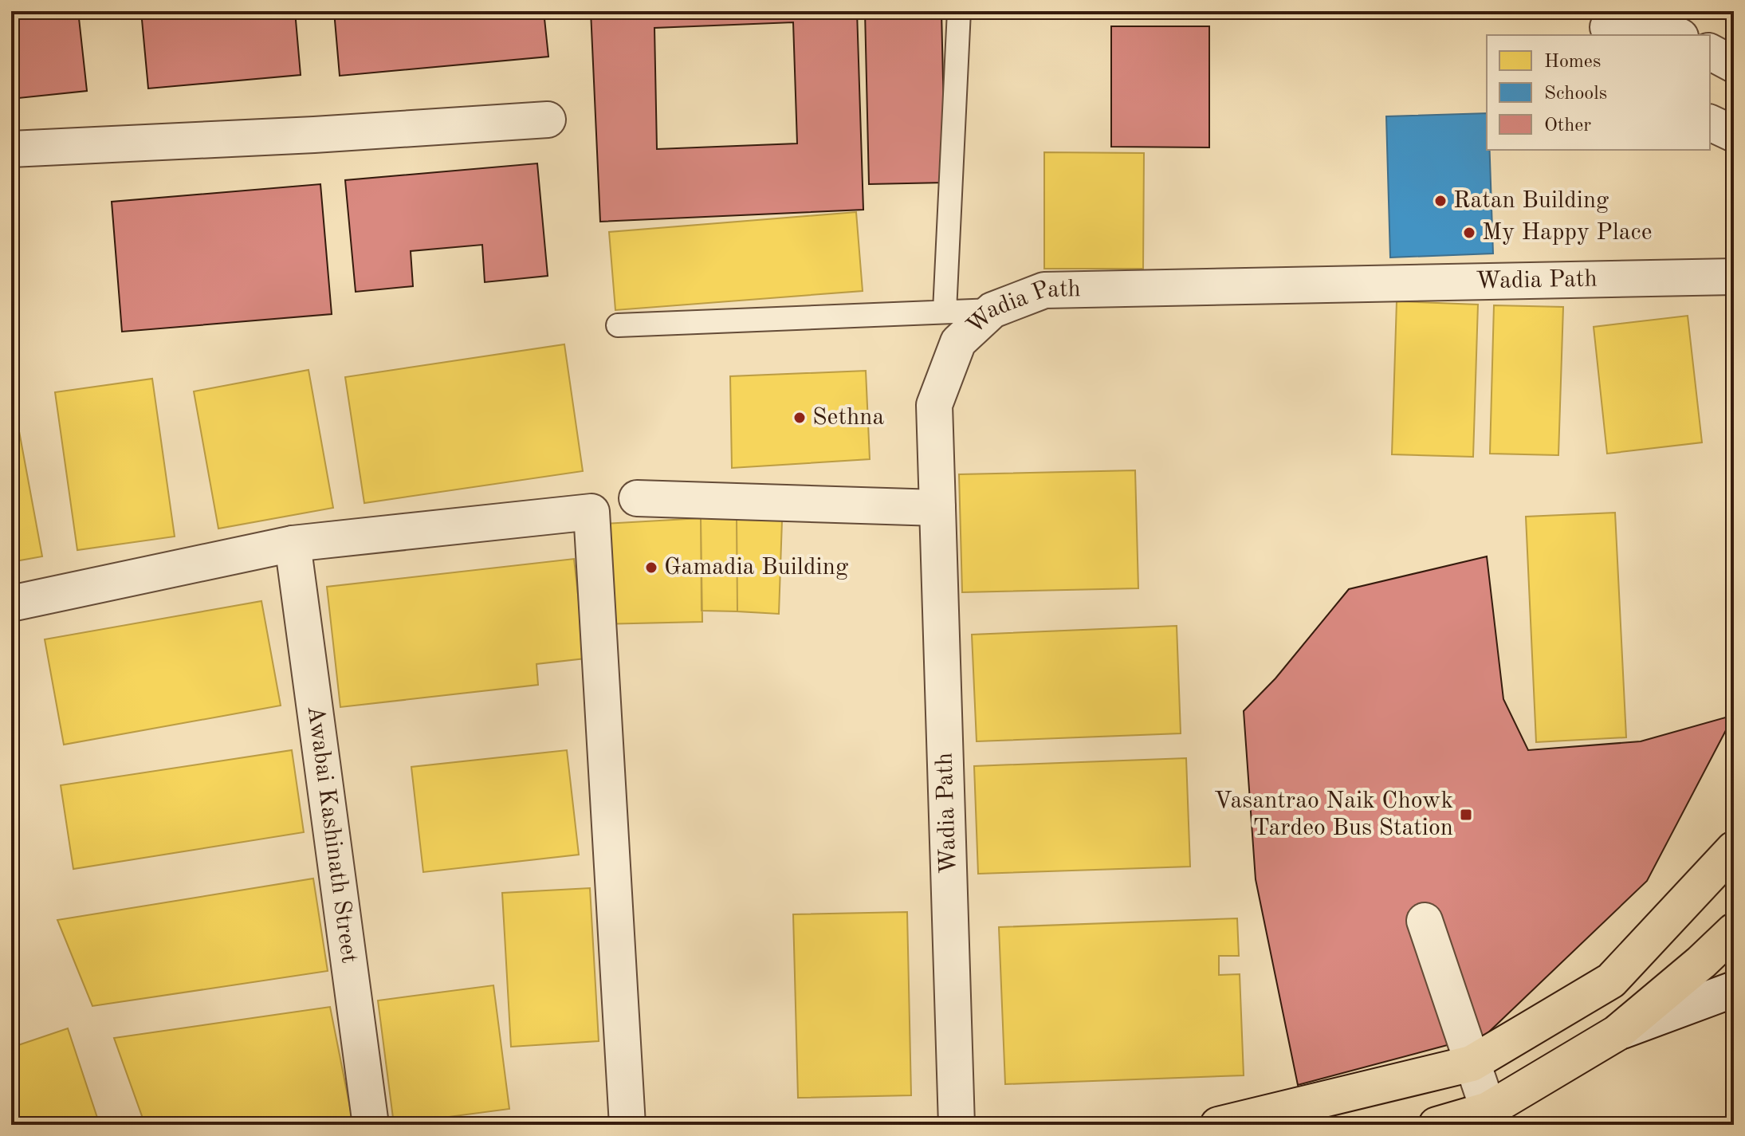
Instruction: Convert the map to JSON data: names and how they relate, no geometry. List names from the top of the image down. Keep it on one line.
{"streets":{"street":["Wadia Path","Awabai Kashinath Street"]},"places":{"other":["Ratan Building","My Happy Place","Sethna","Gamadia Building"],"transit":["Vasantrao Naik Chowk Tardeo Bus Station"]},"legend":["Homes","Schools","Other"]}
